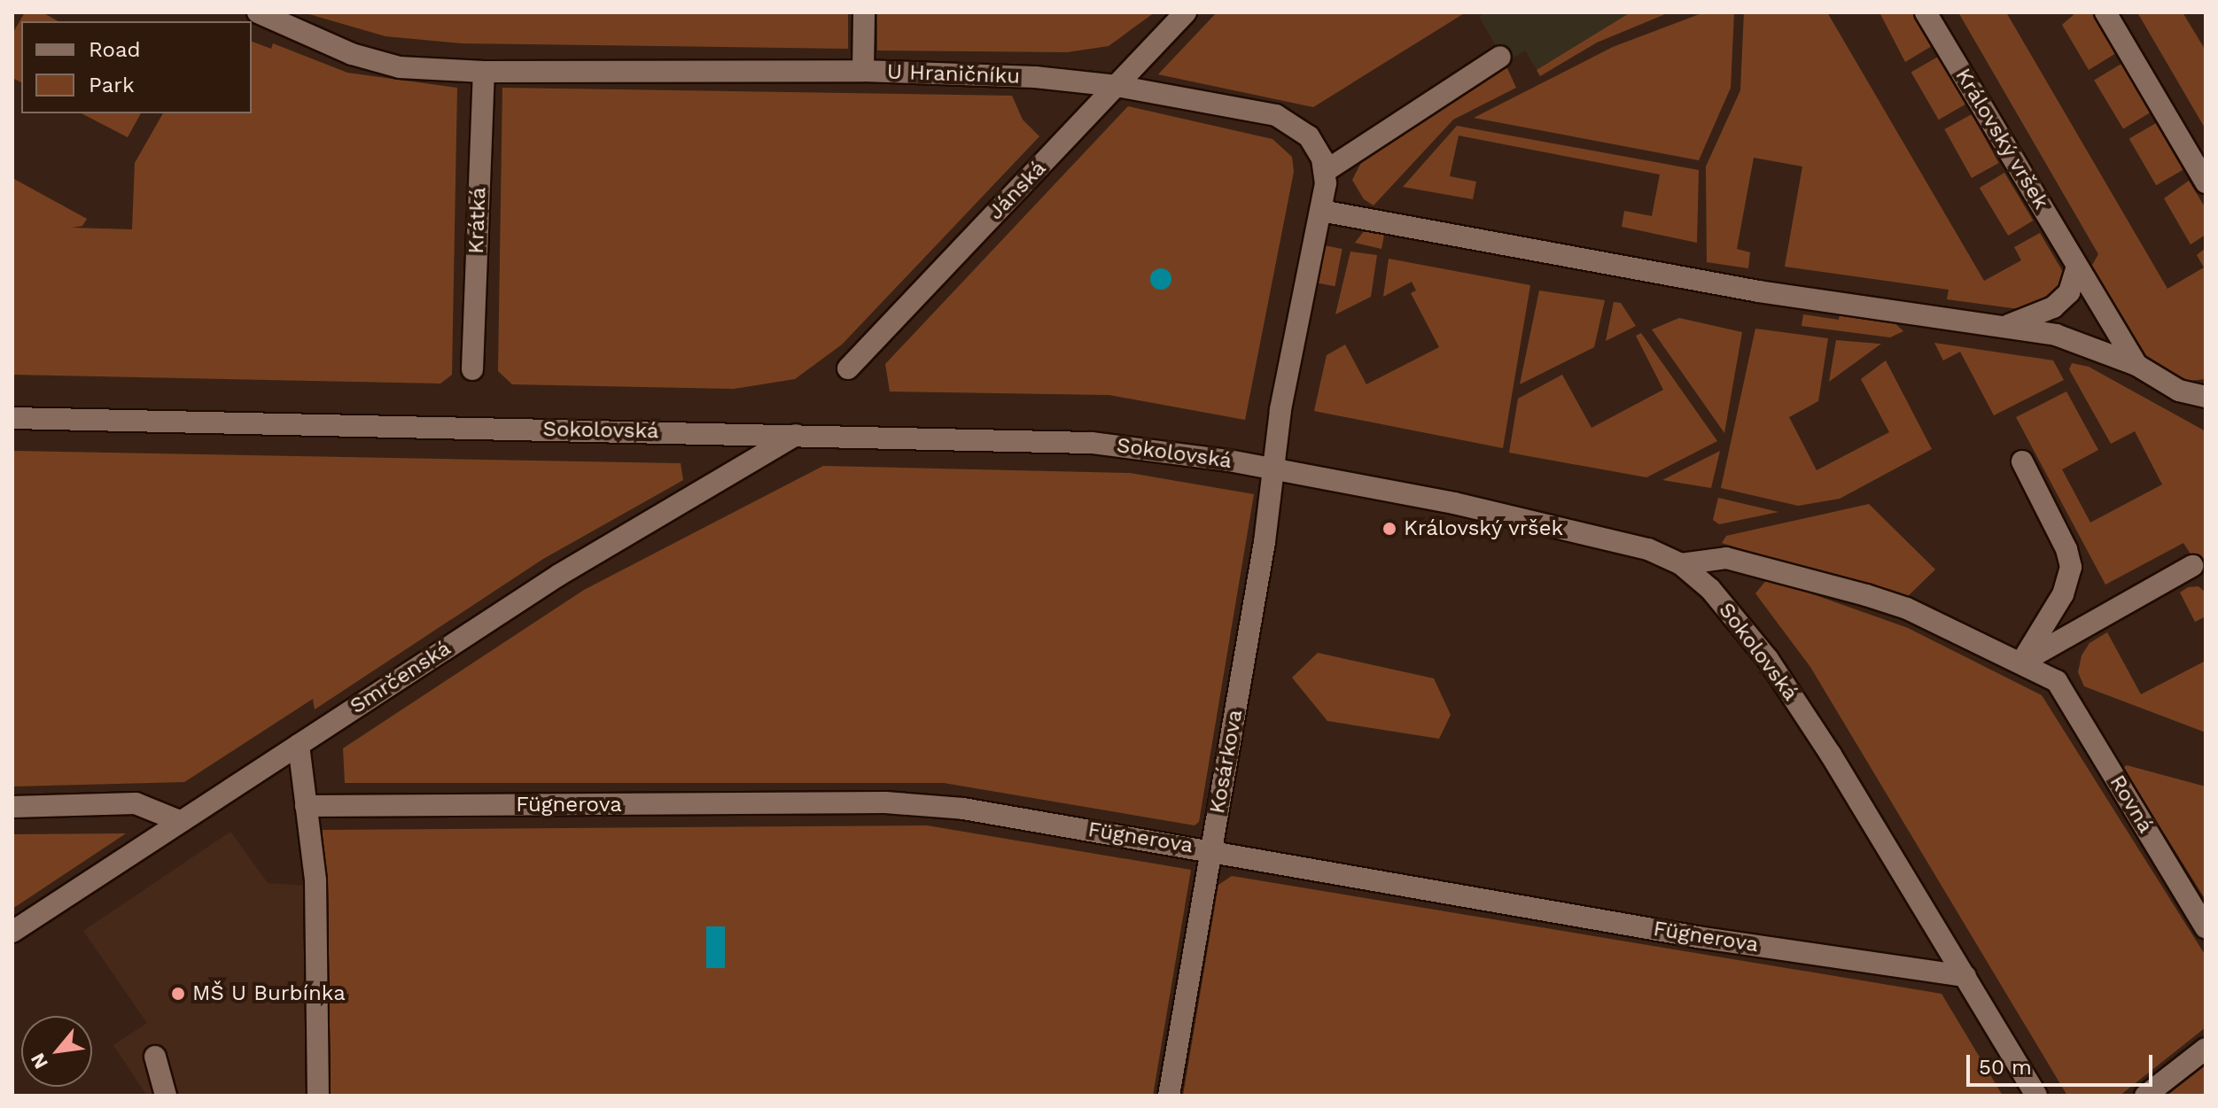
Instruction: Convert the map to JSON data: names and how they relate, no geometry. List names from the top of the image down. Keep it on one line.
{"streets":{"street":["U Hraničníku","Královský vršek","Jánská","Krátká","Sokolovská","Smrčenská","Kosárkova","Rovná","Fügnerova"]},"crossings":[["U Hraničníku","Jánská"],["U Hraničníku","Krátká"],["Sokolovská","Smrčenská"],["Sokolovská","Kosárkova"],["Sokolovská","Fügnerova"],["Kosárkova","Fügnerova"]],"places":["Královský vršek","MŠ U Burbínka"],"legend":["Road","Park"],"scale_bar":"50 m","north":"bottom left"}
